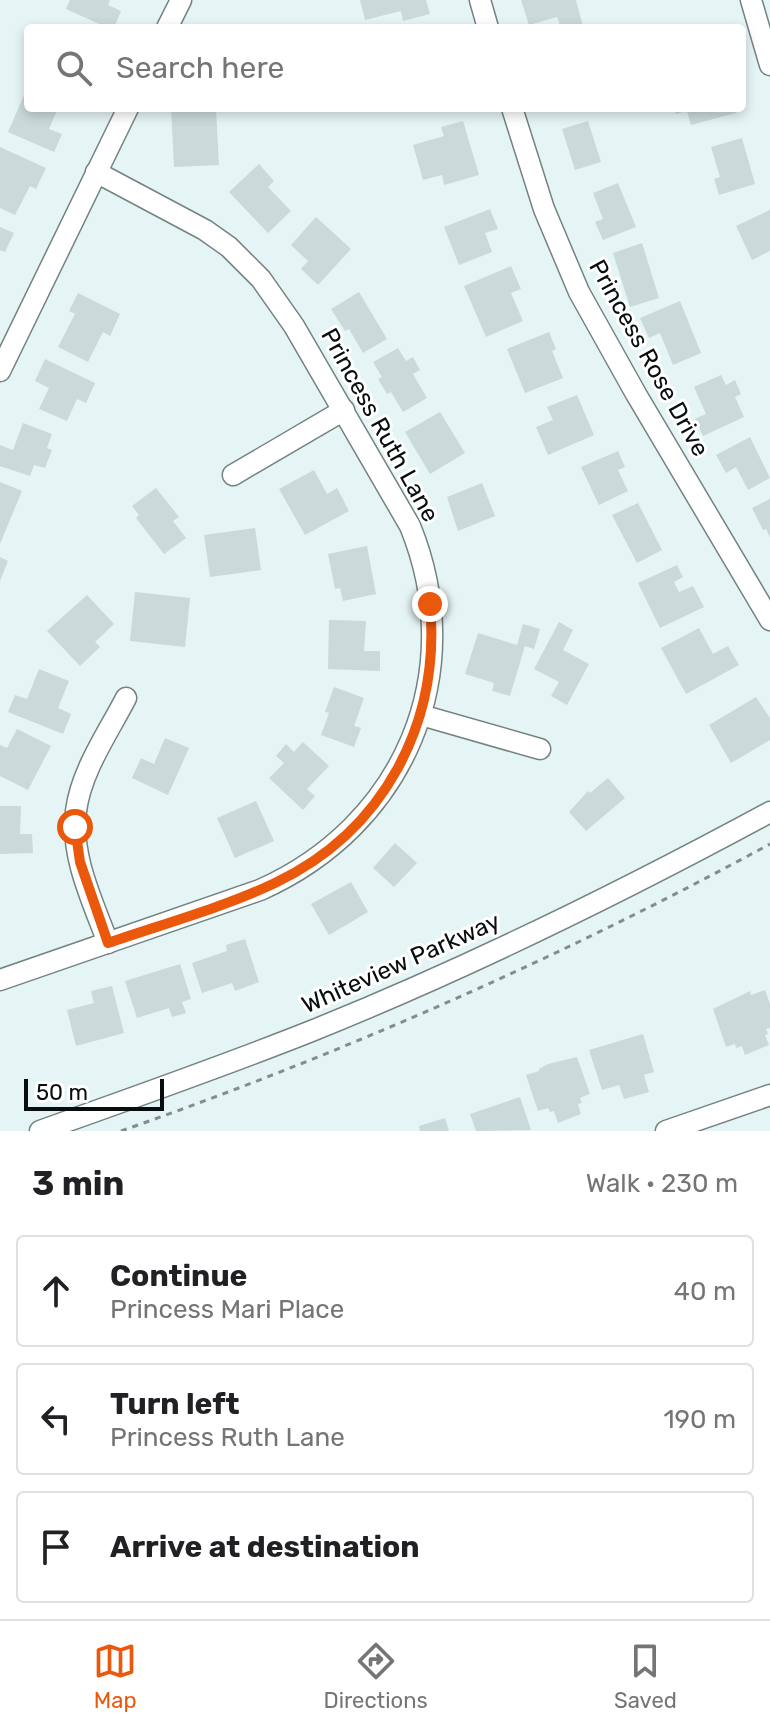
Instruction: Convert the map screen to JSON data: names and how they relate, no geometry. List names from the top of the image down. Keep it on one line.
{"streets":{"street":["Princess Rose Drive","Princess Ruth Lane","Whiteview Parkway"]},"scale_bar":"50 m","page":{"search":"Search here","scale":"50 m","heading":["3 min","Walk · 230 m"],"list":[["Continue","Princess Mari Place","40 m"],["Turn left","Princess Ruth Lane","190 m"],"Arrive at destination"],"nav":["Map","Directions","Saved"]}}
